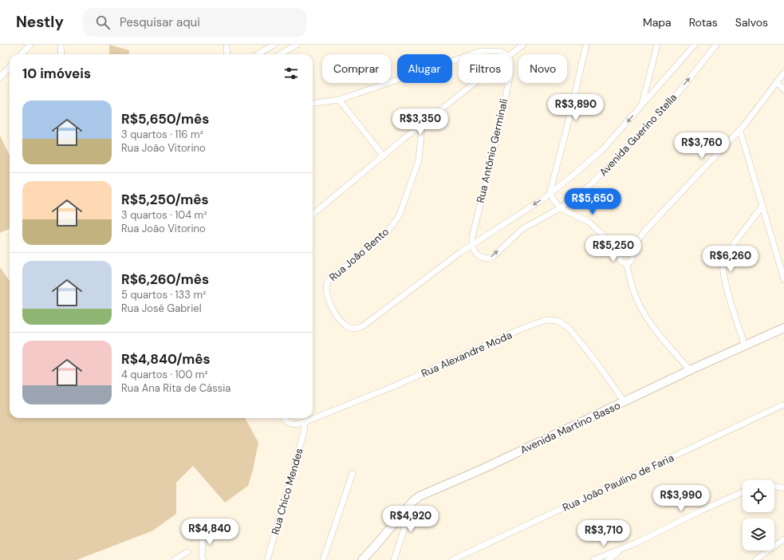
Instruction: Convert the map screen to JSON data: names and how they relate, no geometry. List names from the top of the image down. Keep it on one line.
{"streets":{"street":["Avenida Guerino Stella","Rua Antônio Germinali","Rua João Bento","Rua Alexandre Moda","Avenida Martino Basso","Rua João Paulino de Faria","Rua Chico Mendes"]},"crossings":[["Avenida Guerino Stella","Rua Antônio Germinali"],["Avenida Guerino Stella","Rua João Bento"],["Rua Antônio Germinali","Rua João Bento"],["Rua Alexandre Moda","Avenida Martino Basso"],["Rua Alexandre Moda","Rua Chico Mendes"]],"page":{"header":"Nestly","search":"Pesquisar aqui","nav":["Mapa","Rotas","Salvos"],"chip":["Comprar","Alugar","Filtros","Novo"],"heading":"10 imóveis","list":[{"name":"R$5,650/mês","note":"3 quartos · 116 m² · Rua João Vitorino"},{"name":"R$5,250/mês","note":"3 quartos · 104 m² · Rua João Vitorino"},{"name":"R$6,260/mês","note":"5 quartos · 133 m² · Rua José Gabriel"},{"name":"R$4,840/mês","note":"4 quartos · 100 m² · Rua Ana Rita de Cássia"}],"price":["R$3,890","R$3,350","R$3,760","R$5,650","R$5,250","R$6,260","R$3,990","R$4,920","R$4,840","R$3,710"]}}
